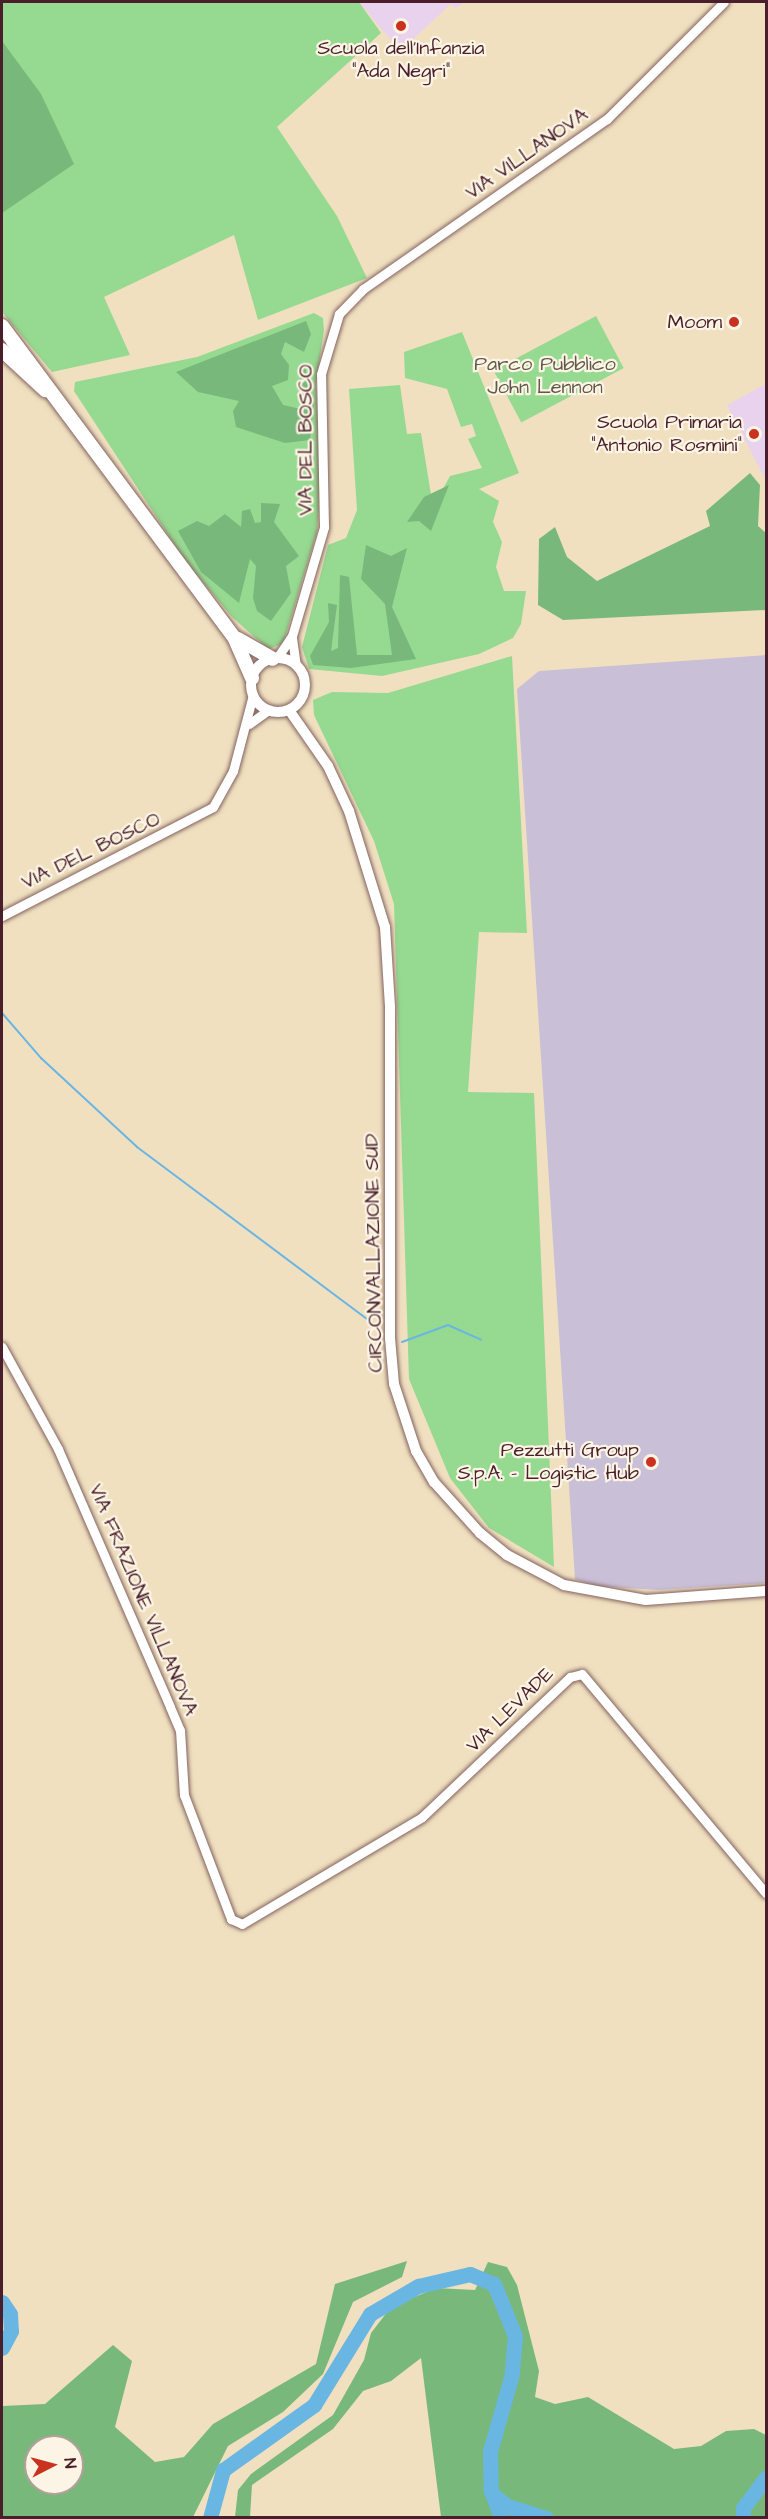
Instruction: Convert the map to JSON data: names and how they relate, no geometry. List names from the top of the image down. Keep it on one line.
{"streets":{"main road":["CIRCONVALLAZIONE SUD"],"street":["VIA VILLANOVA","VIA DEL BOSCO","VIA FRAZIONE VILLANOVA","VIA LEVADE"]},"crossings":[["VIA VILLANOVA","VIA DEL BOSCO"],["VIA DEL BOSCO","CIRCONVALLAZIONE SUD"],["VIA FRAZIONE VILLANOVA","VIA LEVADE"]],"parks":["Parco Pubblico John Lennon"],"places":["Scuola dell’Infanzia \"Ada Negri\"","Moom","Scuola Primaria \"Antonio Rosmini\"","Pezzutti Group S.p.A. - Logistic Hub"],"north":"right"}
